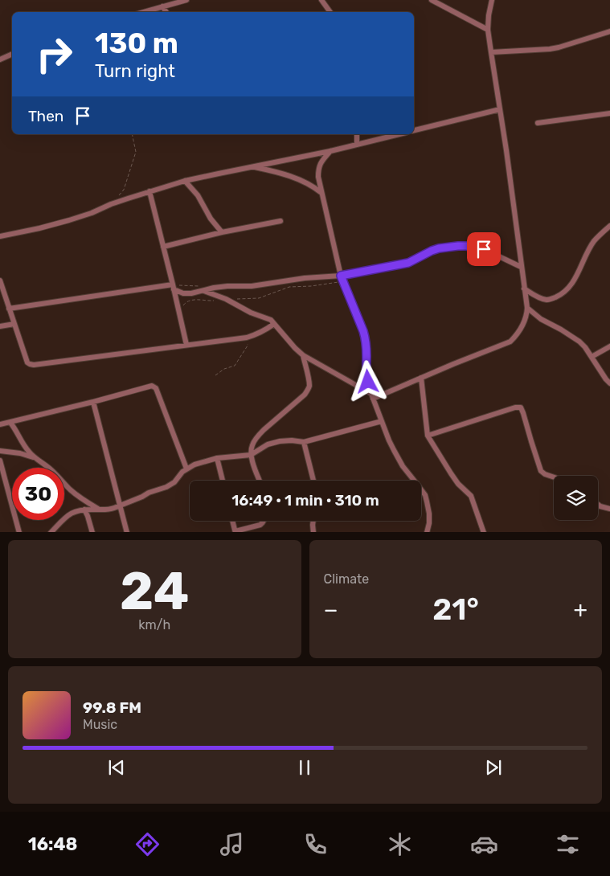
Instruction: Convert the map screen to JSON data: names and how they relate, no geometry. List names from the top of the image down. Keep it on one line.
{"page":{"turn":["130 m","Turn right"],"then":"Then","limit":"30","trip":"16:49 · 1 min · 310 m","tile":[["24","km/h"],"Climate"],"heat":["−","21°","+"],"song":["99.8 FM","Music"],"tabs":"16:48"}}
